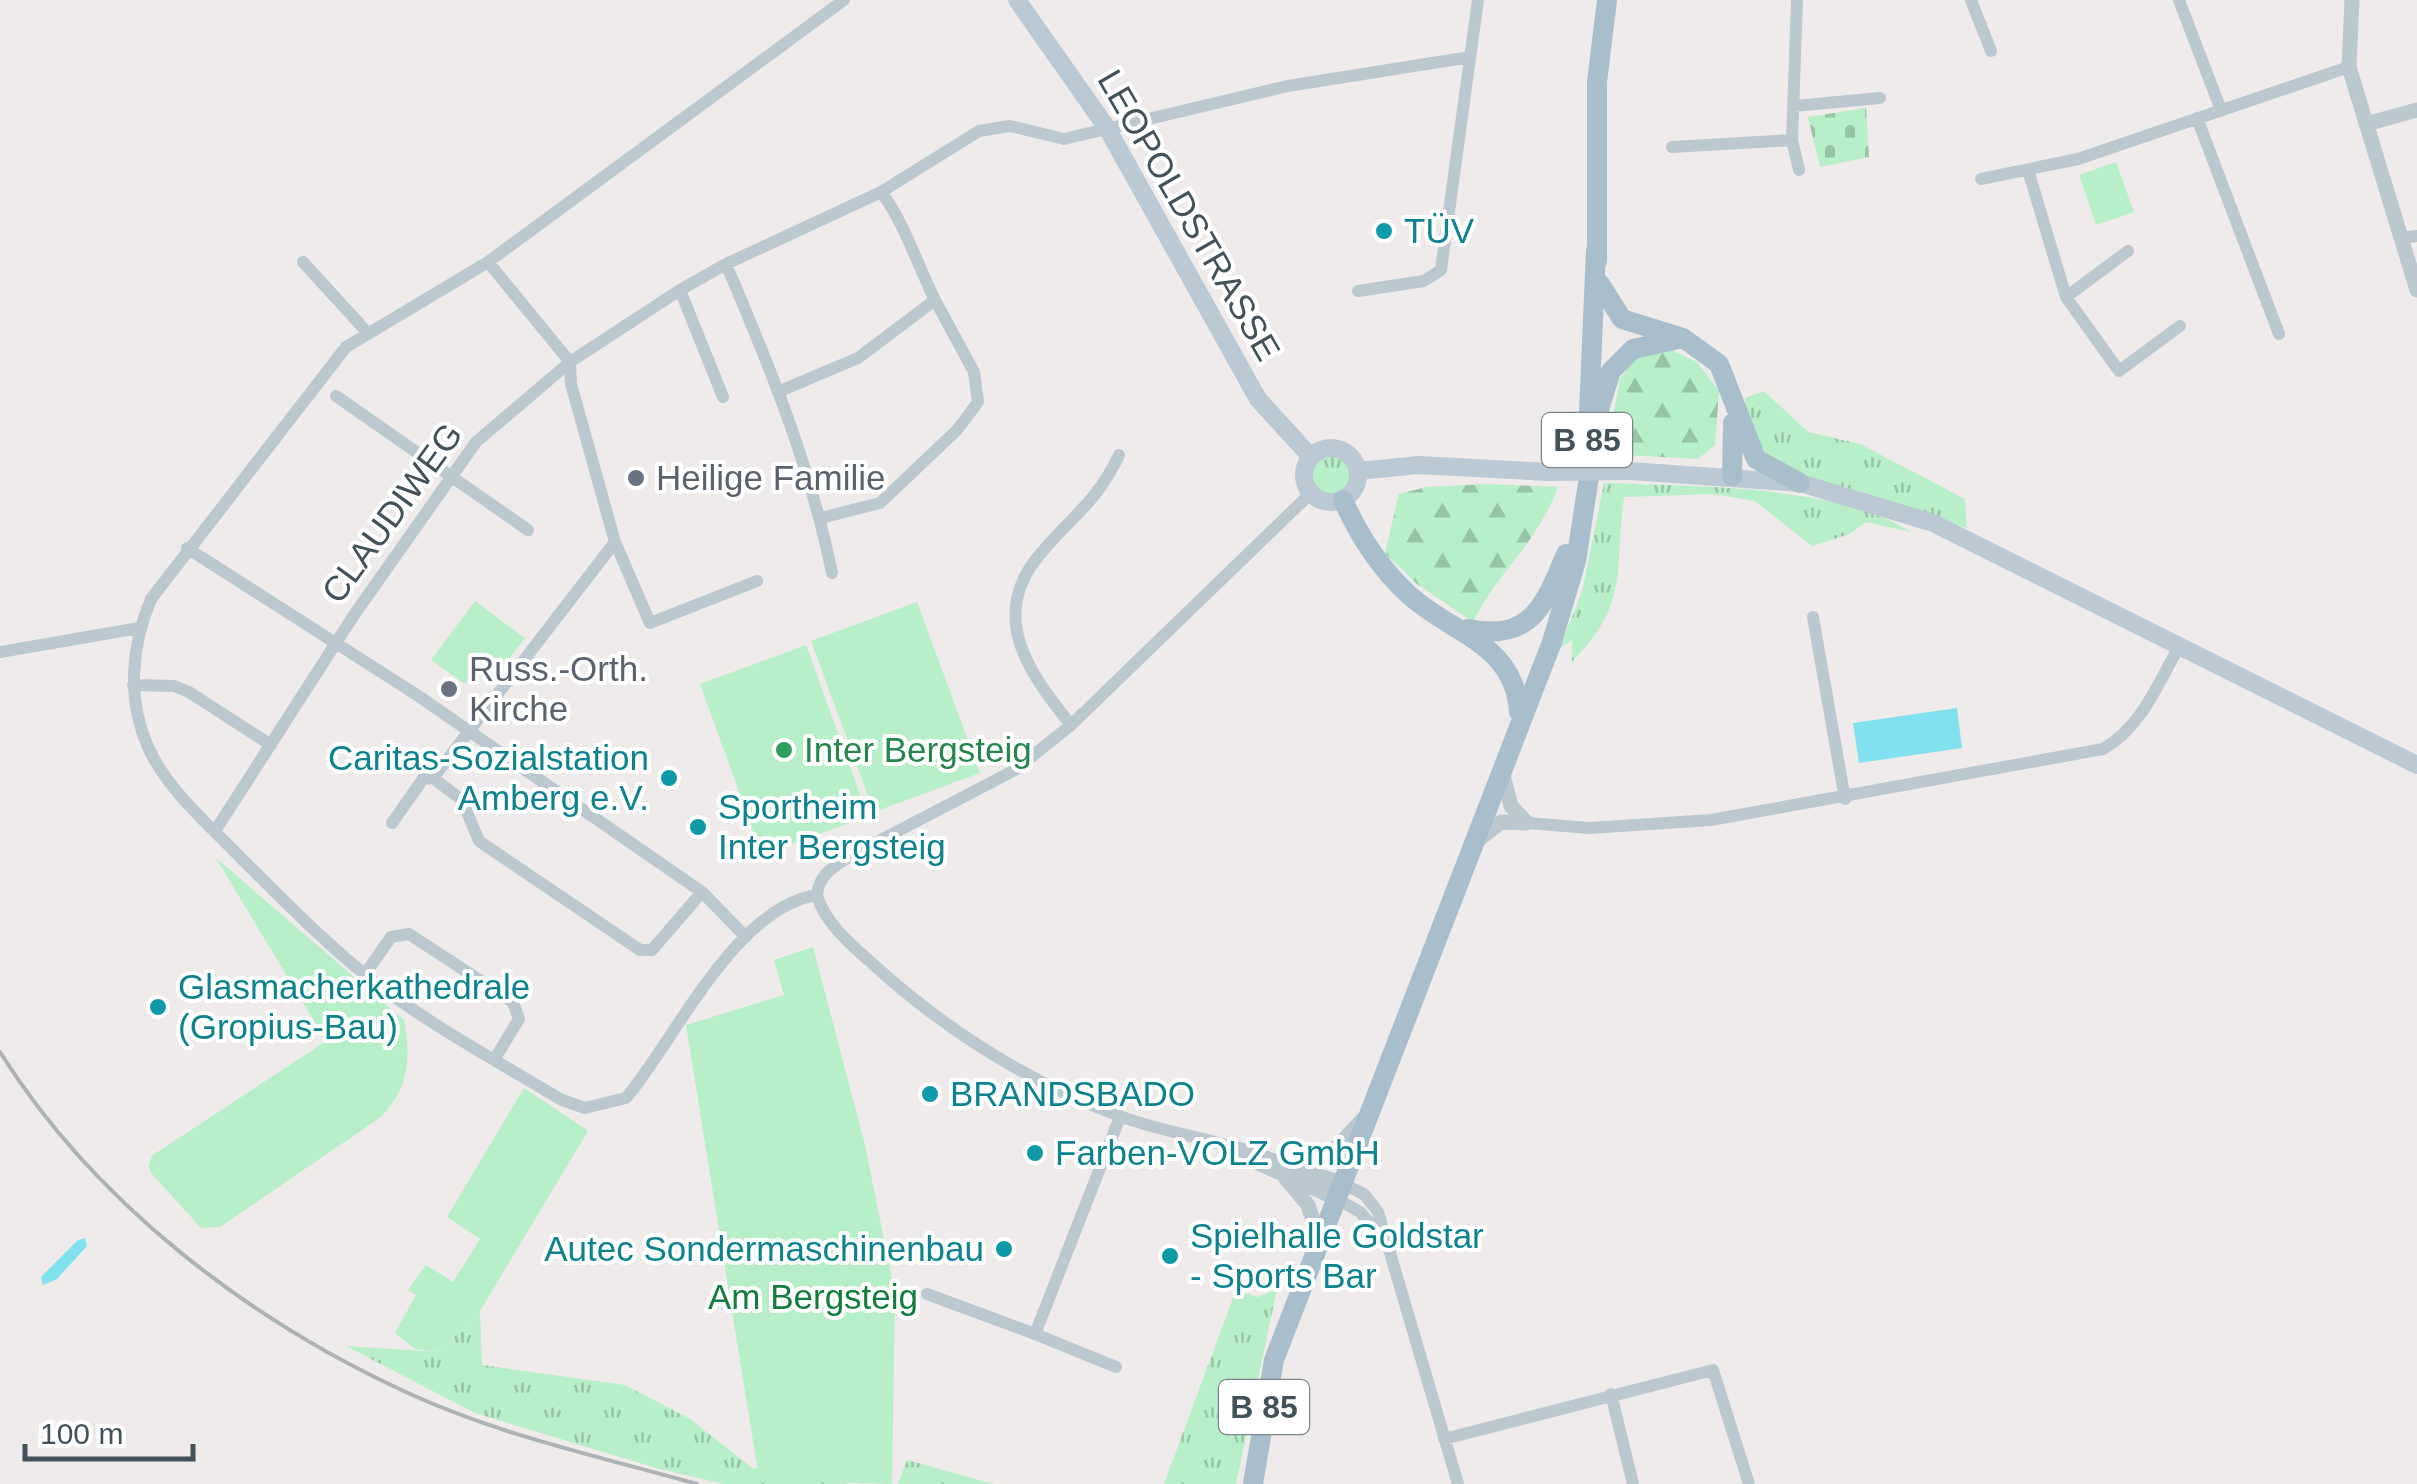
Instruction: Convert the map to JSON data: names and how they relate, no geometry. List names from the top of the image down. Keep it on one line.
{"streets":{"main road":["LEOPOLDSTRASSE","B 85"],"street":["CLAUDIWEG"]},"crossings":[["LEOPOLDSTRASSE","CLAUDIWEG"]],"parks":["Am Bergsteig"],"places":["TÜV","Heilige Familie","Russ.-Orth. Kirche","Inter Bergsteig","Caritas-Sozialstation Amberg e.V.","Sportheim Inter Bergsteig","Glasmacherkathedrale (Gropius-Bau)","BRANDSBADO","Farben-VOLZ GmbH","Autec Sondermaschinenbau","Spielhalle Goldstar - Sports Bar"],"scale_bar":"100 m"}
